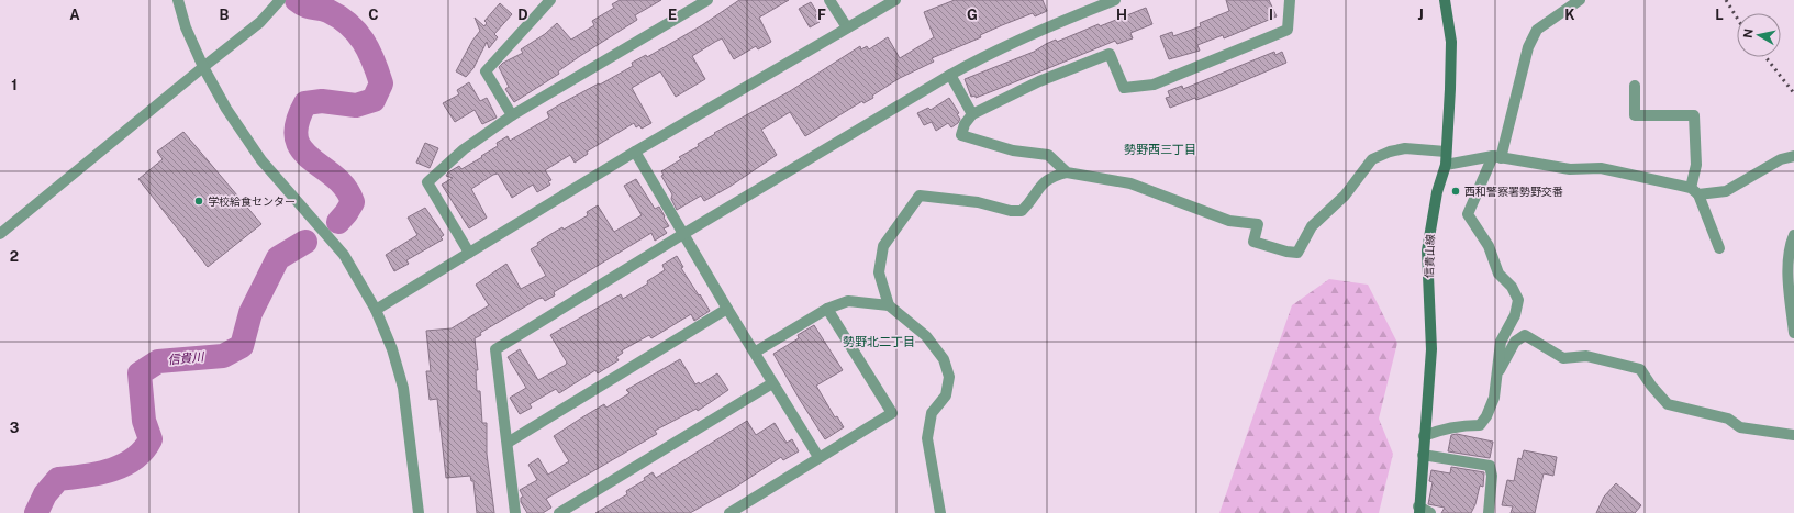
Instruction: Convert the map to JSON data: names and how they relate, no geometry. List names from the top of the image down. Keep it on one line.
{"streets":{"main road":["信貴山線"]},"districts":["勢野西三丁目","勢野北二丁目"],"water":["信貴川"],"places":["西和警察署勢野交番","学校給食センター"],"north":"left","grid":{"columns":["A","B","C","D","E","F","G","H","I","J","K","L"],"rows":["1","2","3"]}}
